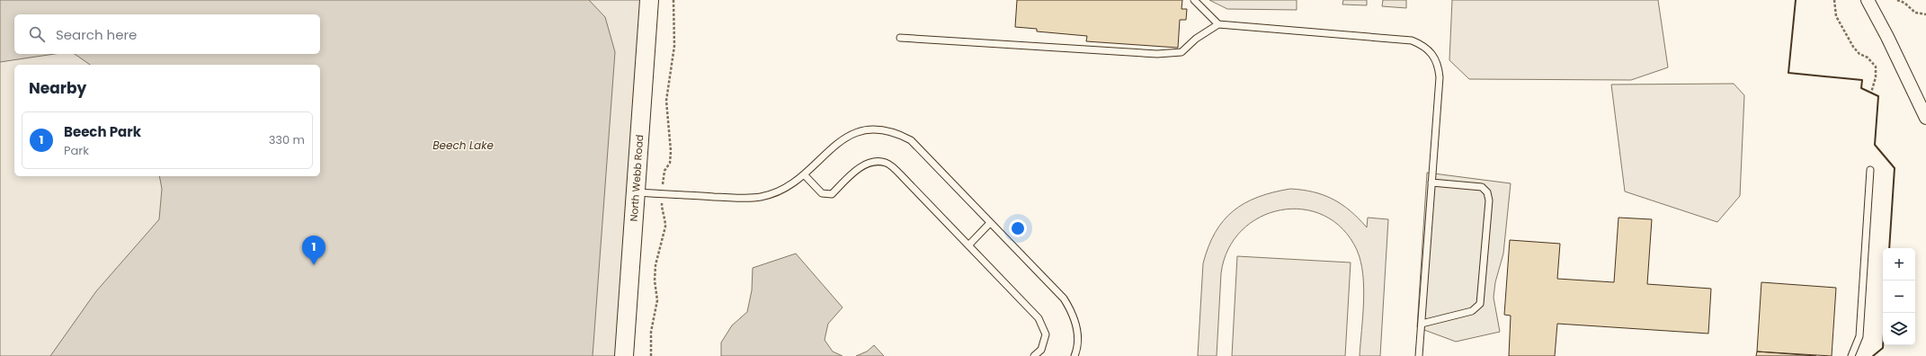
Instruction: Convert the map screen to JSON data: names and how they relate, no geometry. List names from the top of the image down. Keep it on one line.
{"streets":{"main road":["North Webb Road"]},"water":["Beech Lake"],"page":{"search":"Search here","heading":"Nearby","list":[{"mark":"1","name":"Beech Park","note":"Park","value":"330 m"}],"pins":"1","map_buttons":["+","−"]}}
